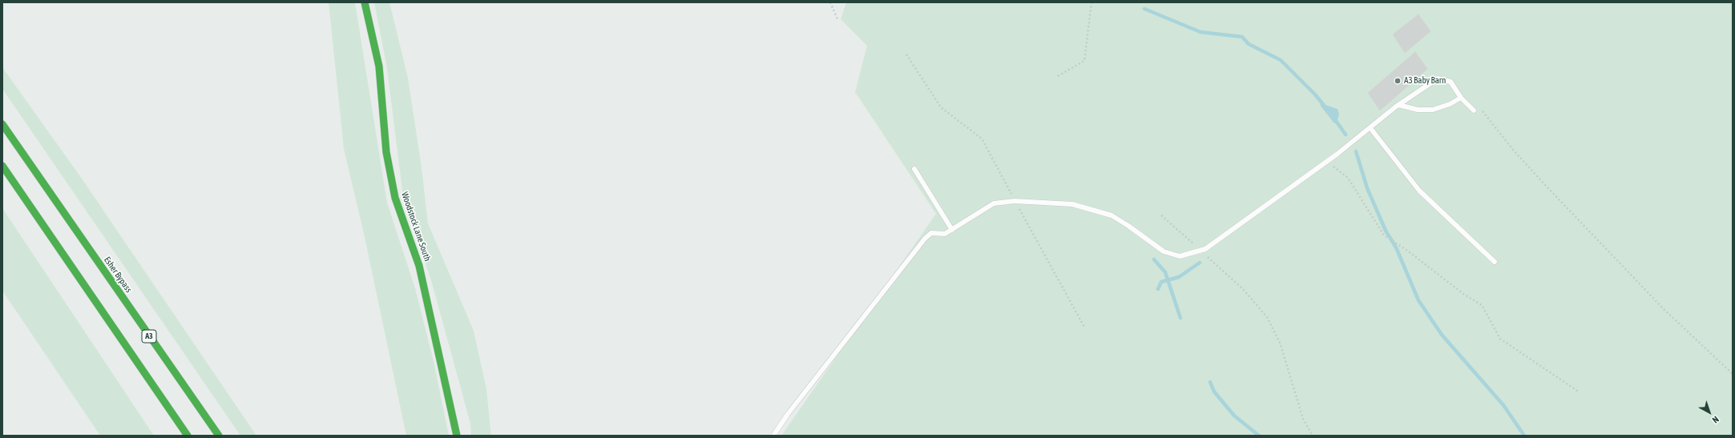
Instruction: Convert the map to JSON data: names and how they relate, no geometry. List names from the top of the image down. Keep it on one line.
{"streets":{"main road":["Woodstock Lane South","Esher Bypass","A3"]},"places":["A3 Baby Barn"],"north":"bottom right"}
